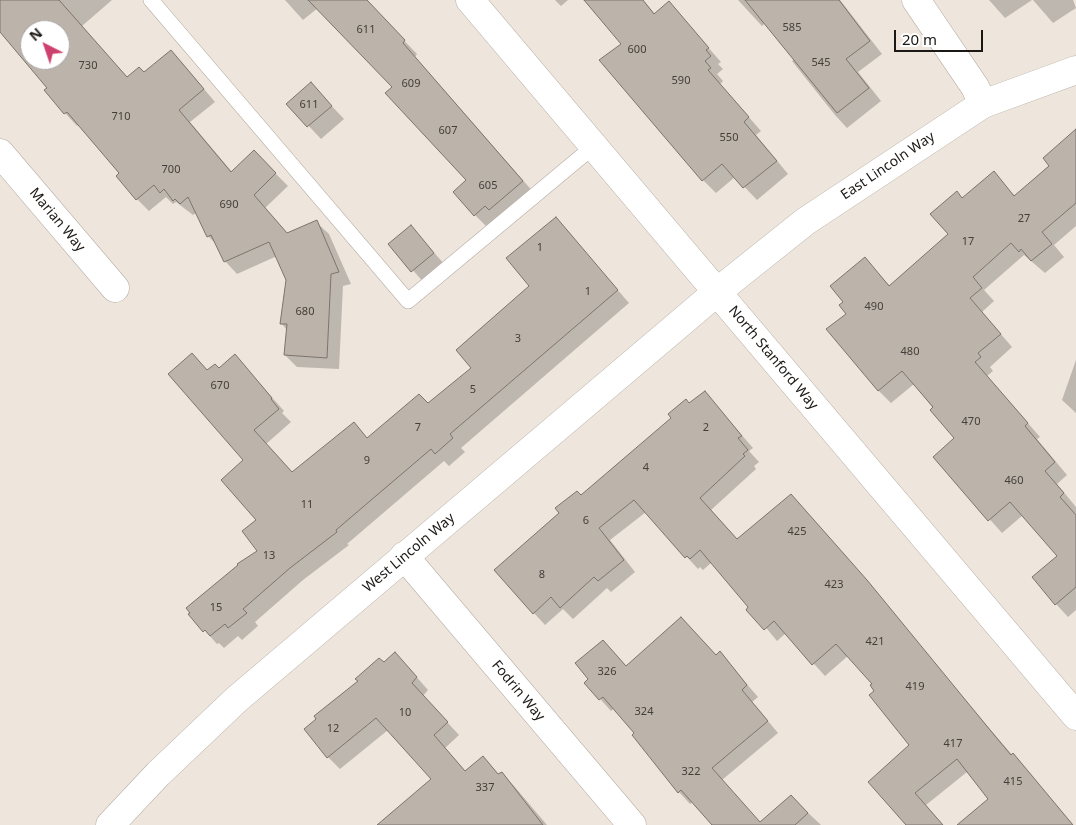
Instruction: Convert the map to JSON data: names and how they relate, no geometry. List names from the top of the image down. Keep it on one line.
{"streets":{"street":["East Lincoln Way","Marian Way","North Stanford Way","West Lincoln Way","Fodrin Way"]},"crossings":[["East Lincoln Way","North Stanford Way"],["East Lincoln Way","West Lincoln Way"],["North Stanford Way","West Lincoln Way"],["West Lincoln Way","Fodrin Way"]],"house_numbers":["585","611","600","545","730","590","609","611","710","607","550","700","605","690","27","17","1","1","490","680","3","480","670","5","470","7","2","9","4","460","11","6","425","13","8","423","15","421","326","419","324","10","12","417","322","415","337"],"scale_bar":"20 m","north":"top left"}
